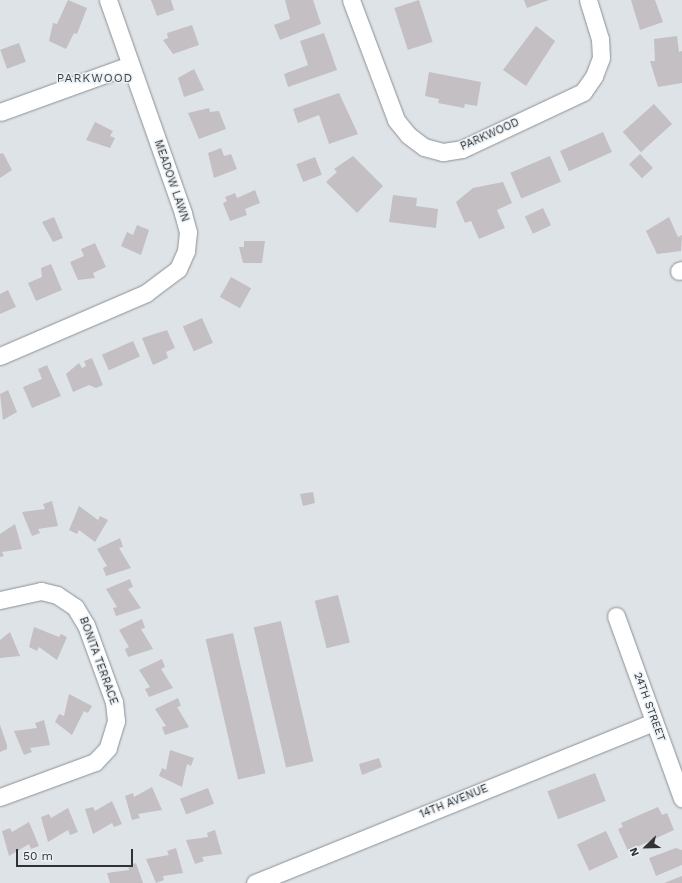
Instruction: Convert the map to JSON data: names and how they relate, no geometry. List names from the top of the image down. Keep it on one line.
{"streets":{"street":["PARKWOOD","MEADOW LAWN","BONITA TERRACE","24TH STREET","14TH AVENUE"]},"crossings":[["24TH STREET","14TH AVENUE"]],"districts":["PARKWOOD"],"scale_bar":"50 m","north":"bottom left"}
